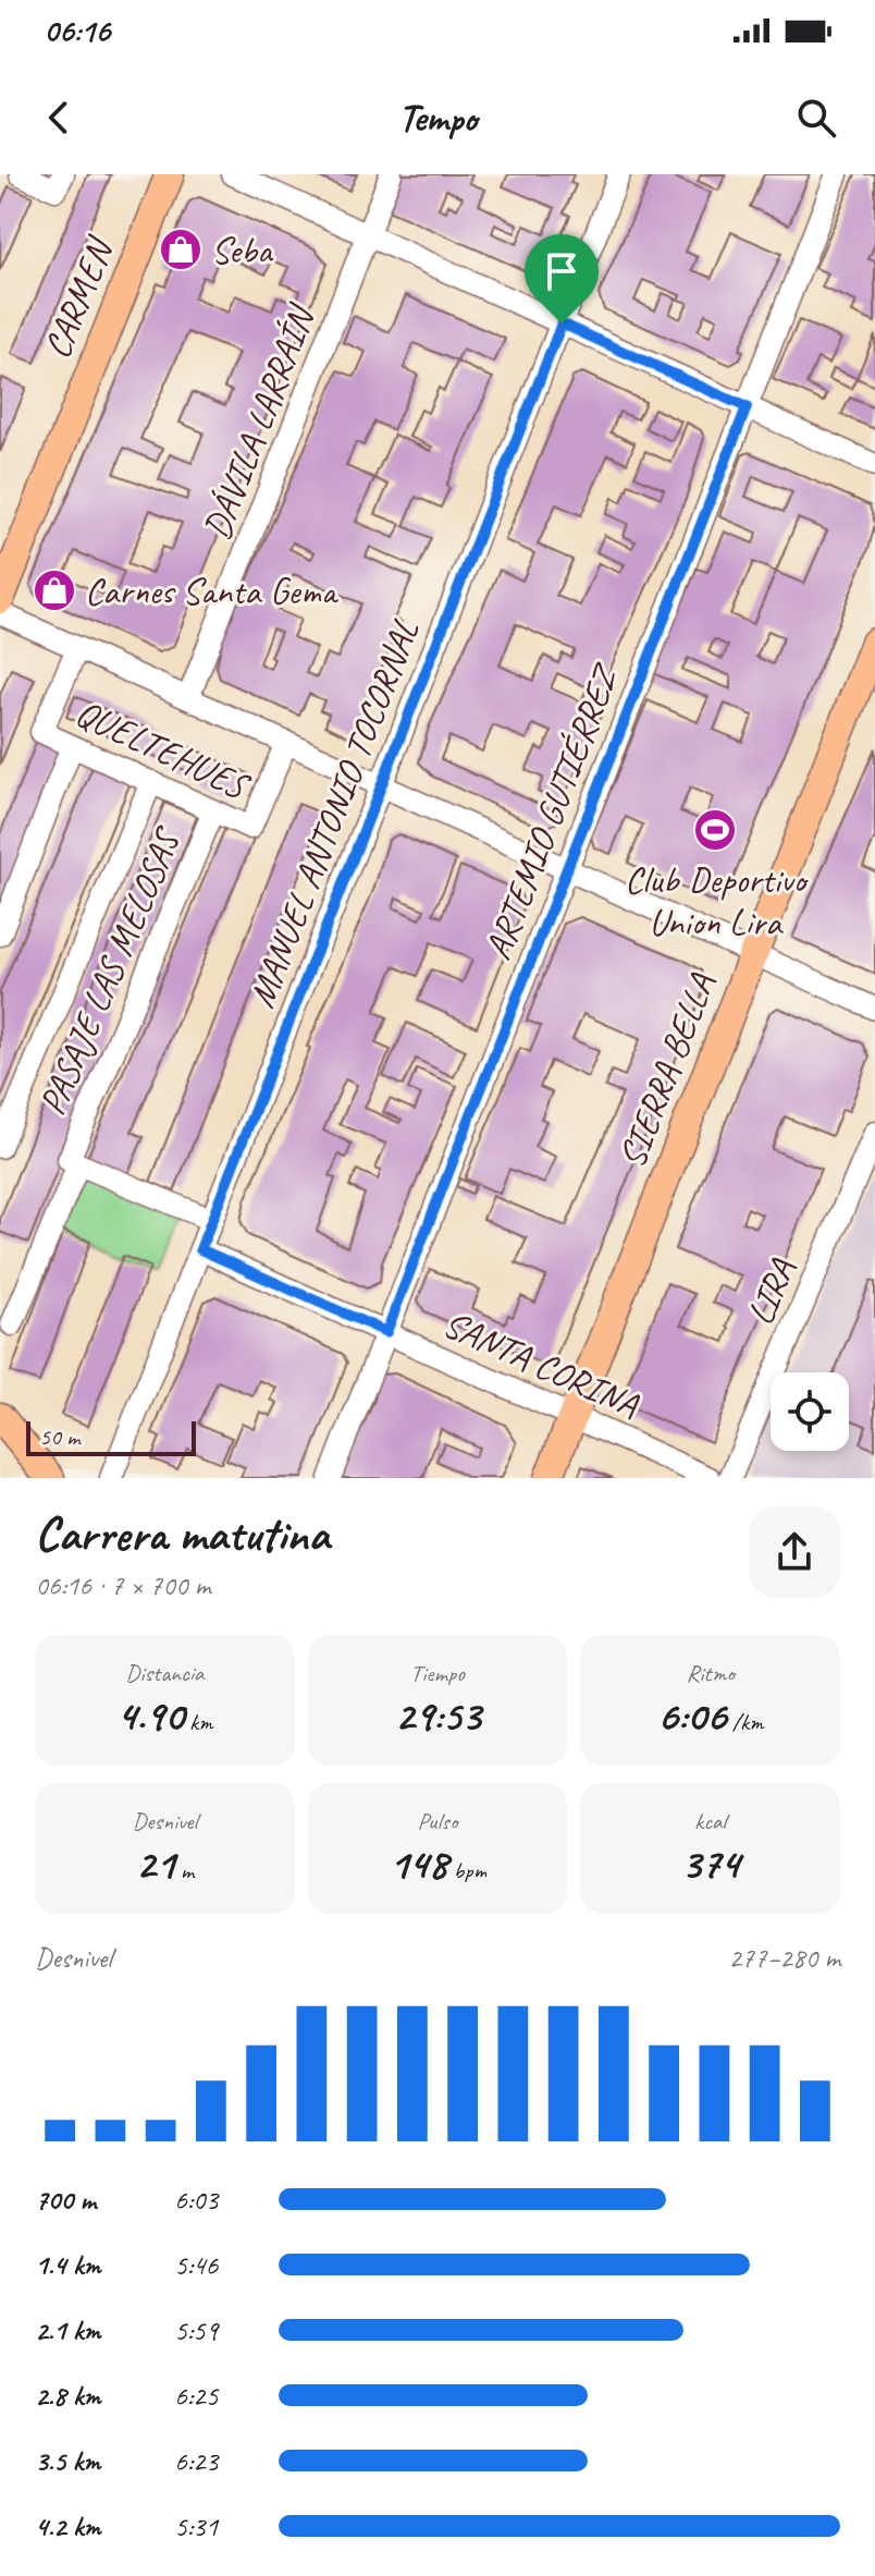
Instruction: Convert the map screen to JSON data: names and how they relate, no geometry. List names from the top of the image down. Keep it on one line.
{"streets":{"main road":["CARMEN","SIERRA BELLA"],"street":["DÁVILA LARRAÍN","QUELTEHUES","MANUEL ANTONIO TOCORNAL","ARTEMIO GUTIÉRREZ","PASAJE LAS MELOSAS","LIRA","SANTA CORINA"]},"crossings":[["QUELTEHUES","PASAJE LAS MELOSAS"],["MANUEL ANTONIO TOCORNAL","SANTA CORINA"],["ARTEMIO GUTIÉRREZ","SANTA CORINA"],["SIERRA BELLA","SANTA CORINA"]],"places":{"shop":["Seba","Carnes Santa Gema"],"sports":["Club Deportivo Union Lira"]},"scale_bar":"50 m","page":{"status":"06:16","header":"Tempo","scale":"50 m","heading":["Carrera matutina","06:16 · 7 × 700 m"],"stats":[["Distancia","4.90 km"],["Tiempo","29:53"],["Ritmo","6:06 /km"],["Desnivel","21 m"],["Pulso","148 bpm"],["kcal","374"]],"chart":["Desnivel","277–280 m"],"list":[{"name":"700 m","note":"6:03"},{"name":"1.4 km","note":"5:46"},{"name":"2.1 km","note":"5:59"},{"name":"2.8 km","note":"6:25"},{"name":"3.5 km","note":"6:23"},{"name":"4.2 km","note":"5:31"}]}}
